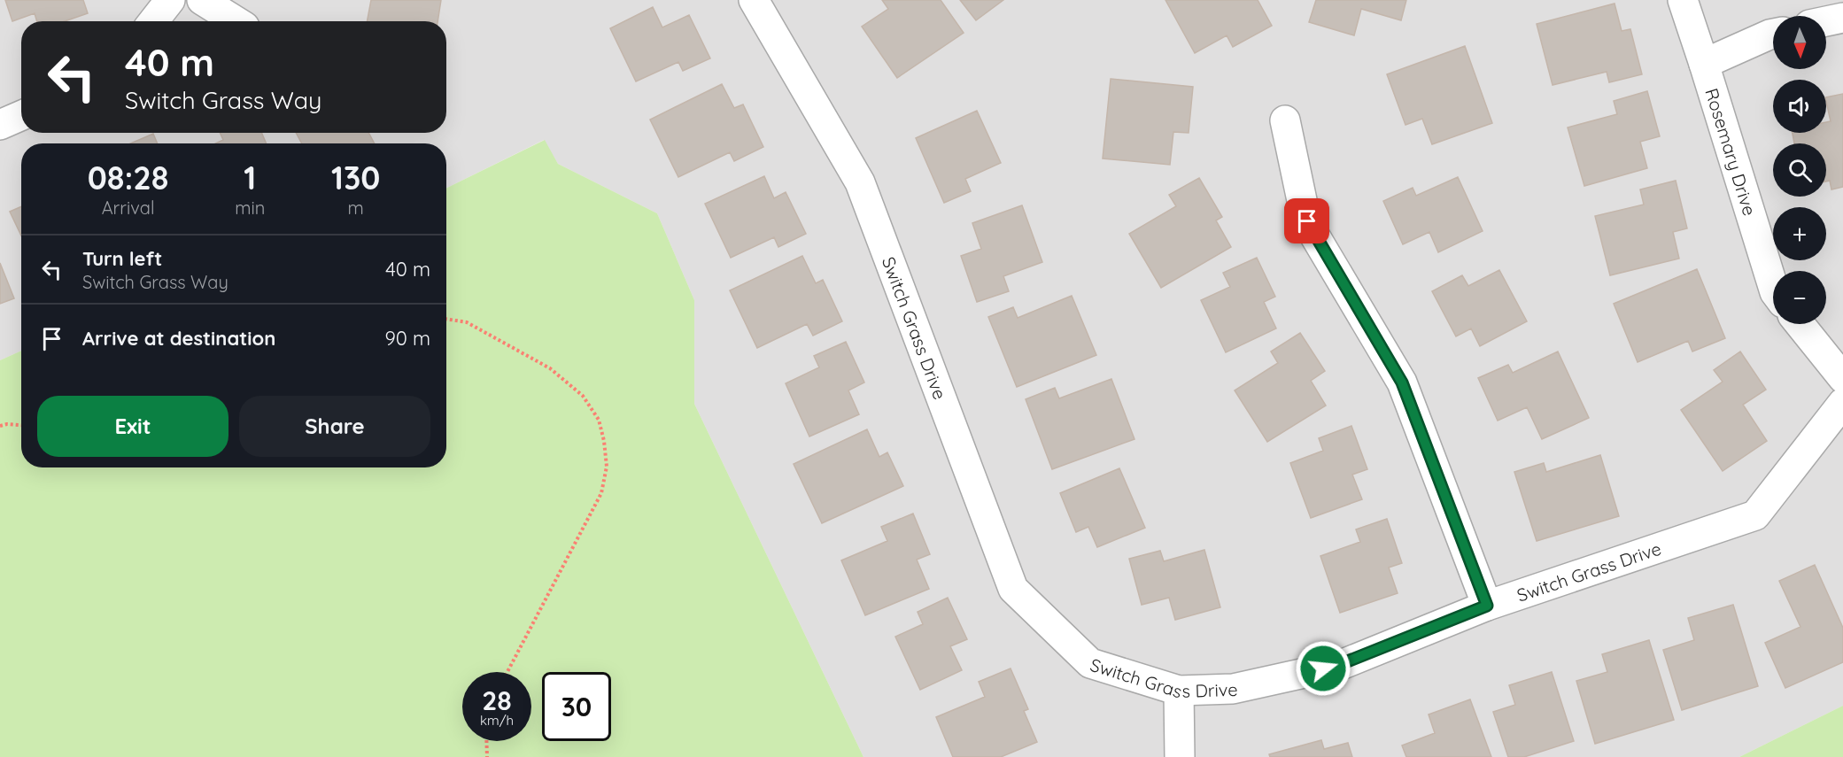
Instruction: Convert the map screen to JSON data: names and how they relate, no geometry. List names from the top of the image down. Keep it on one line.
{"streets":{"street":["Rosemary Drive","Switch Grass Drive"]},"north":"bottom","page":{"map_buttons":["+","−"],"turn":["40 m","Switch Grass Way"],"eta":["08:28","Arrival","1","min","130","m"],"list":[{"name":"Turn left","note":"Switch Grass Way","value":"40 m"},{"name":"Arrive at destination","value":"90 m"}],"buttons":["Exit","Share"],"speed":"28 km/h","limit":"30"}}
